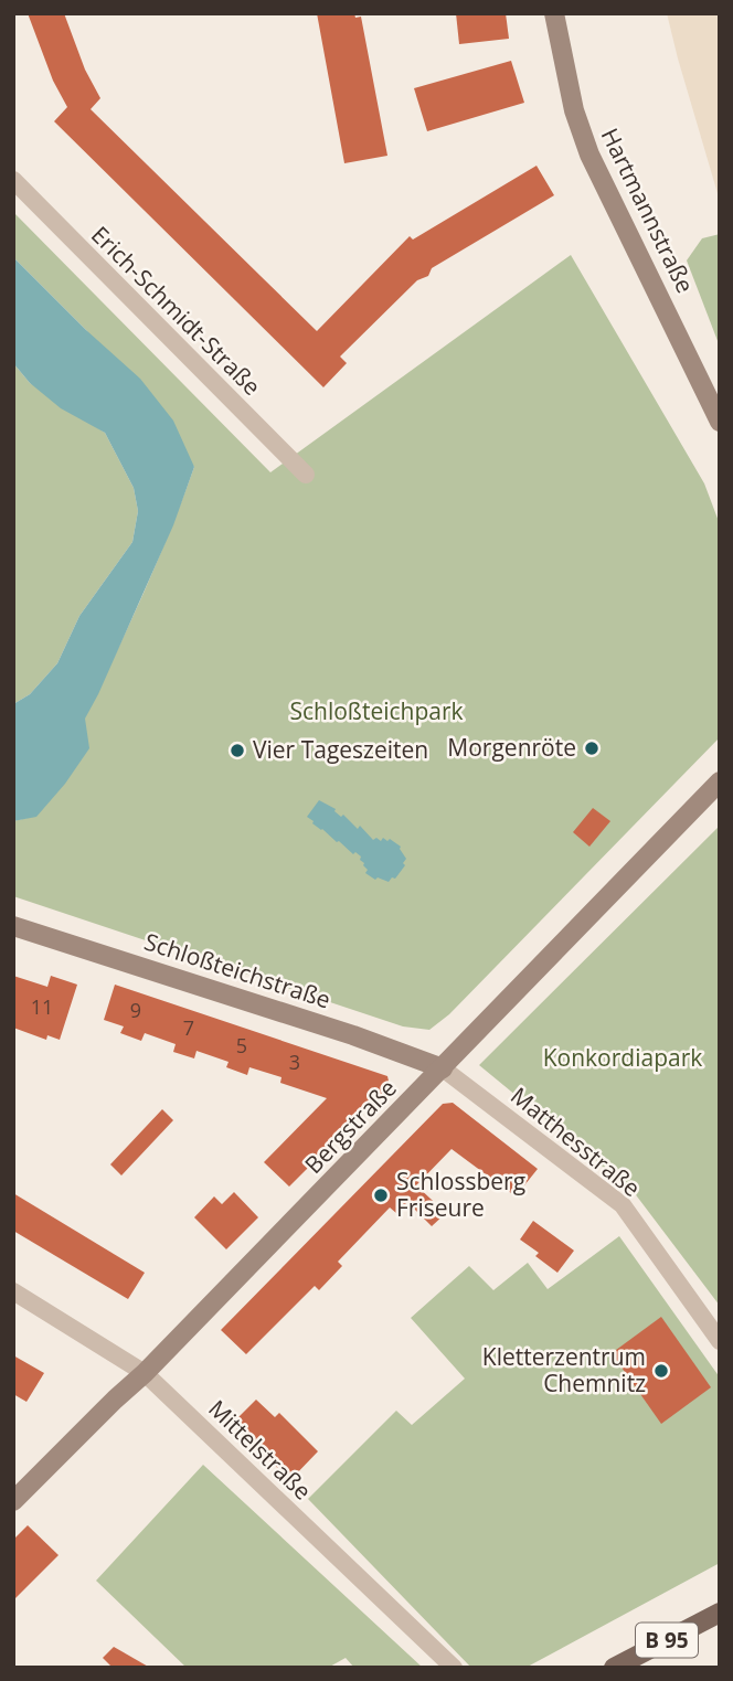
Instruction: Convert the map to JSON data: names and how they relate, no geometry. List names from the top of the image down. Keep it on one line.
{"streets":{"main road":["Hartmannstraße","Schloßteichstraße","Bergstraße","B 95"],"street":["Erich-Schmidt-Straße","Matthesstraße","Mittelstraße"]},"crossings":[["Schloßteichstraße","Bergstraße"],["Schloßteichstraße","Matthesstraße"],["Bergstraße","Matthesstraße"],["Bergstraße","Mittelstraße"]],"parks":["Schloßteichpark","Konkordiapark"],"places":["Morgenröte","Vier Tageszeiten","Schlossberg Friseure","Kletterzentrum Chemnitz"],"house_numbers":["11","9","7","5","3"]}
